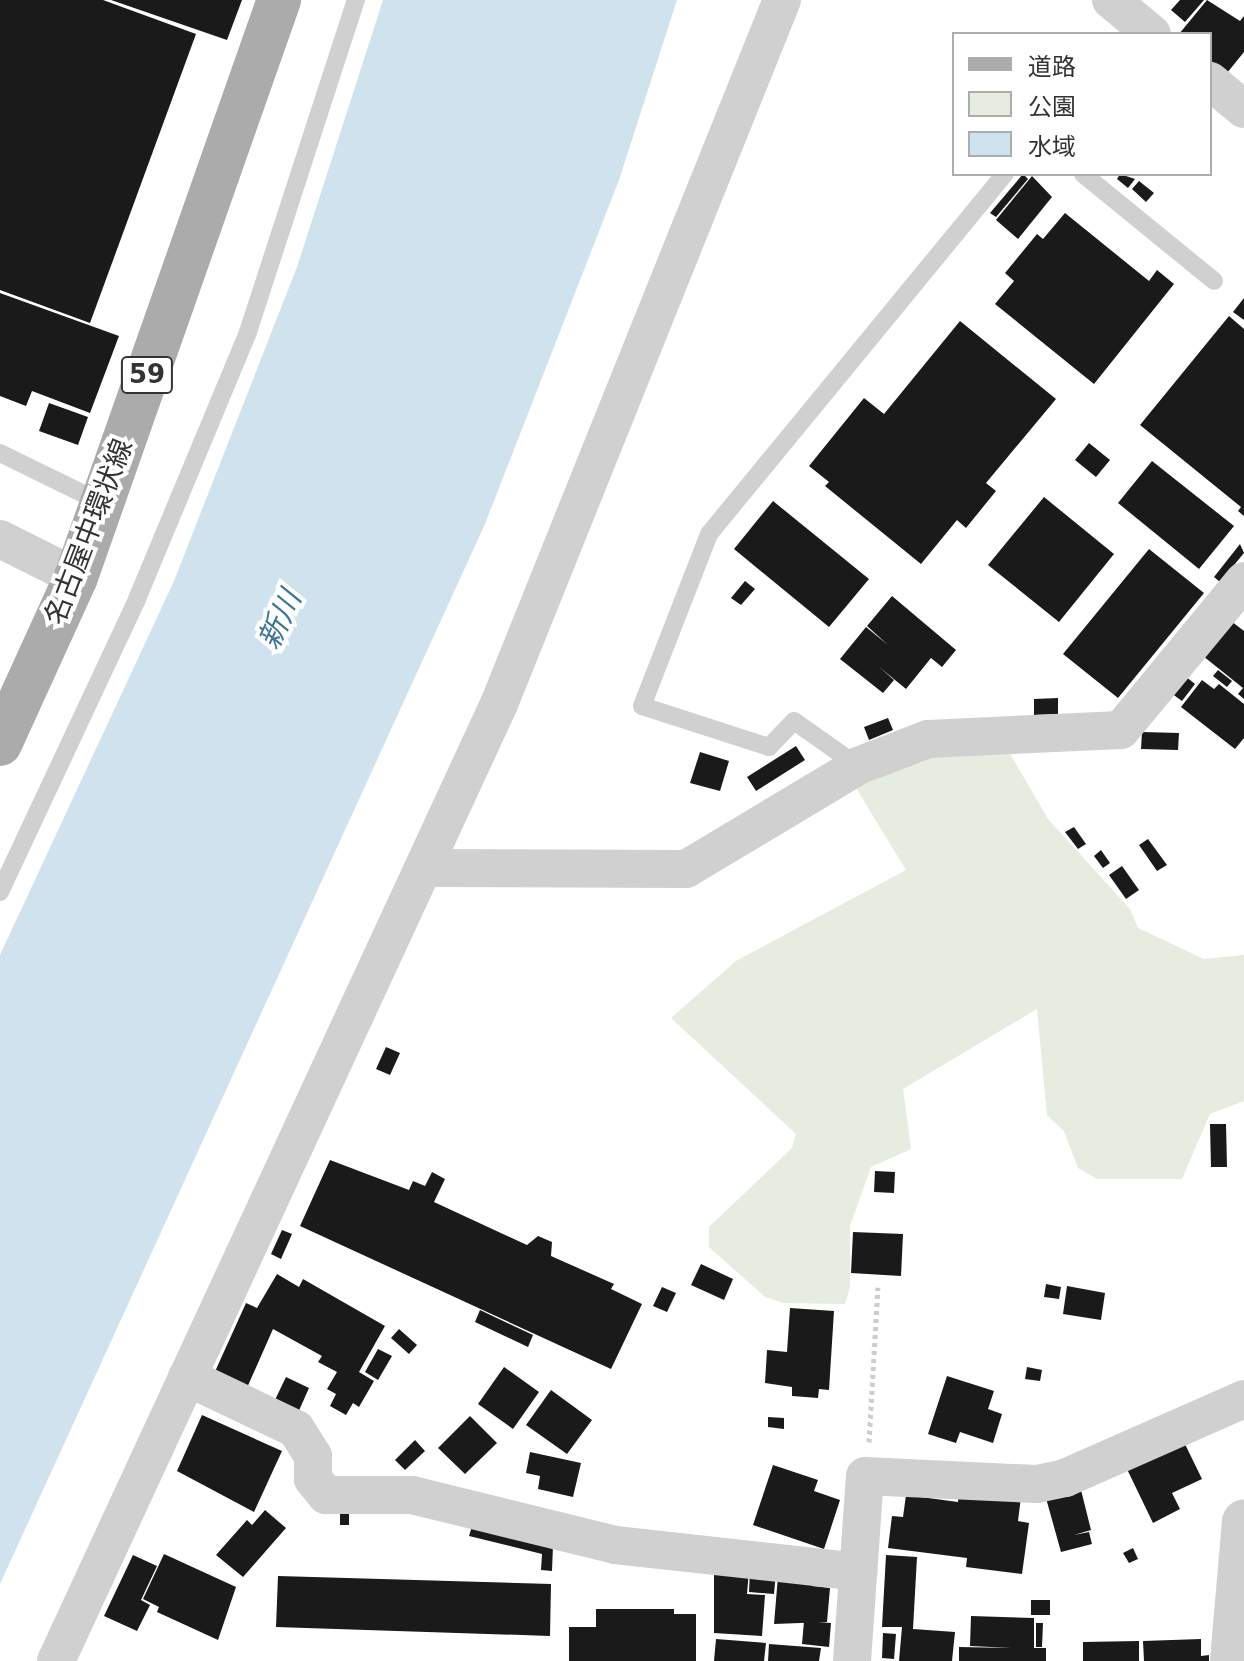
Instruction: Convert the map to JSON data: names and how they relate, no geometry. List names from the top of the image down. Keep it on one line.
{"streets":{"main road":["59","名古屋中環状線"]},"water":["新川"],"legend":["道路","公園","水域"]}
